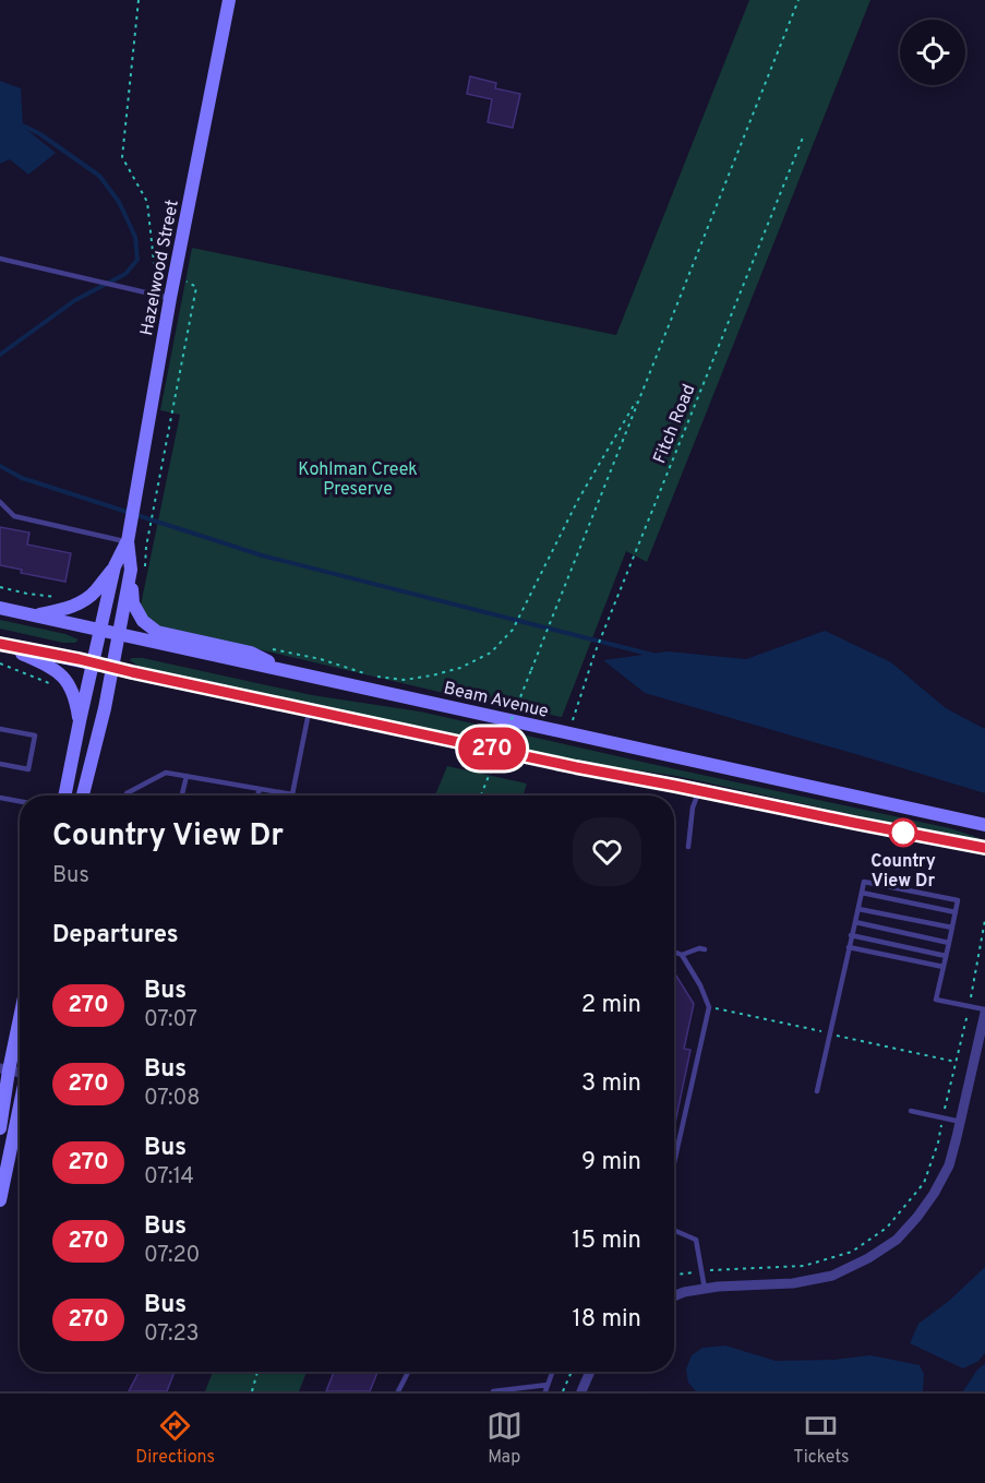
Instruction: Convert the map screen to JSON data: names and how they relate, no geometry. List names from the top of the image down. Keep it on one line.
{"streets":{"street":["Hazelwood Street","Beam Avenue"],"path":["Fitch Road"]},"crossings":[["Hazelwood Street","Beam Avenue"]],"parks":["Kohlman Creek Preserve"],"places":["Country View Dr"],"lines":["bus line 270"],"page":{"on_map":"270","heading":[["Country View Dr","Bus"],"Departures"],"list":[{"mark":"270","name":"Bus","note":"07:07","value":"2 min"},{"mark":"270","name":"Bus","note":"07:08","value":"3 min"},{"mark":"270","name":"Bus","note":"07:14","value":"9 min"},{"mark":"270","name":"Bus","note":"07:20","value":"15 min"},{"mark":"270","name":"Bus","note":"07:23","value":"18 min"}],"tabs":["Directions","Map","Tickets"]}}
